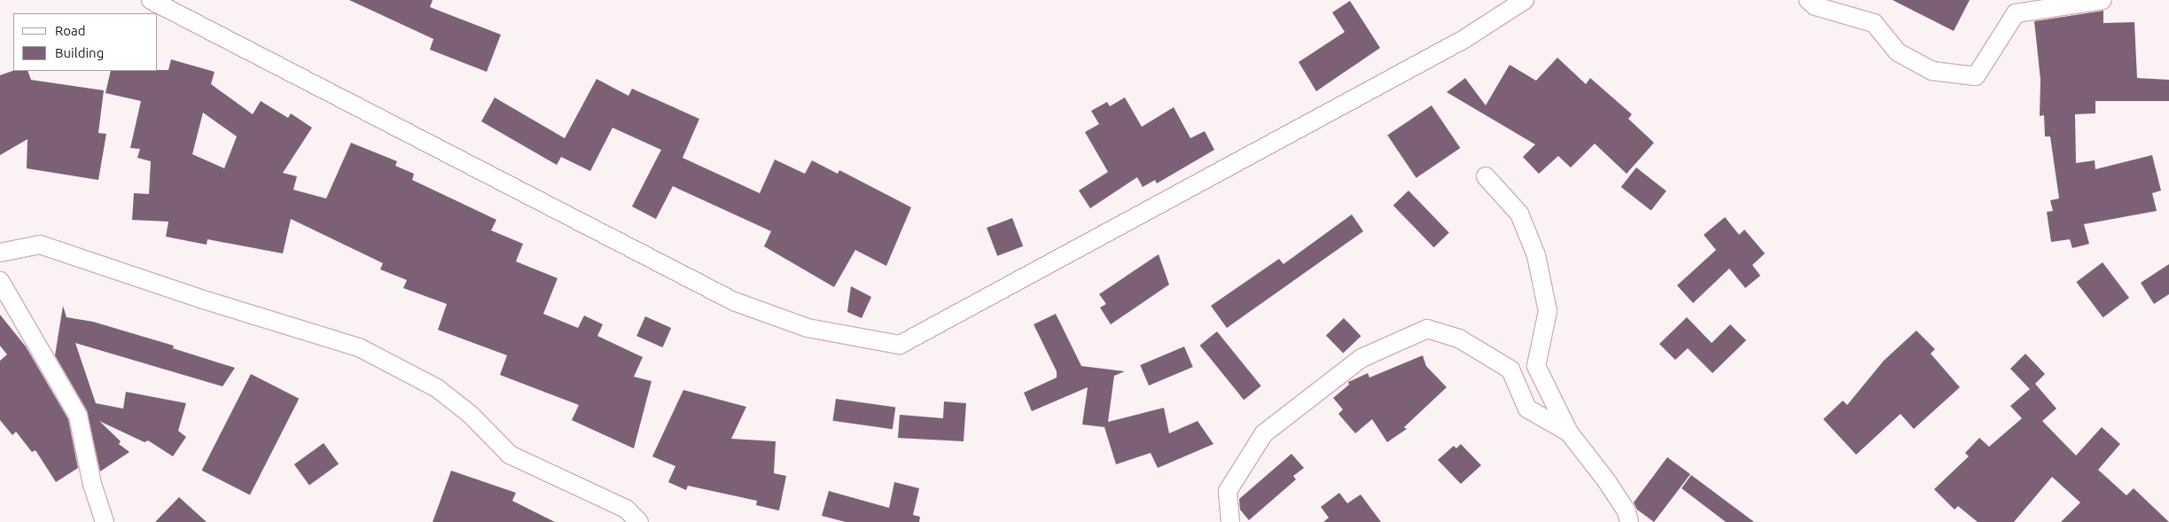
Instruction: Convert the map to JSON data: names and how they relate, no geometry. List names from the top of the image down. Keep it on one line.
{"legend":["Road","Building"]}
